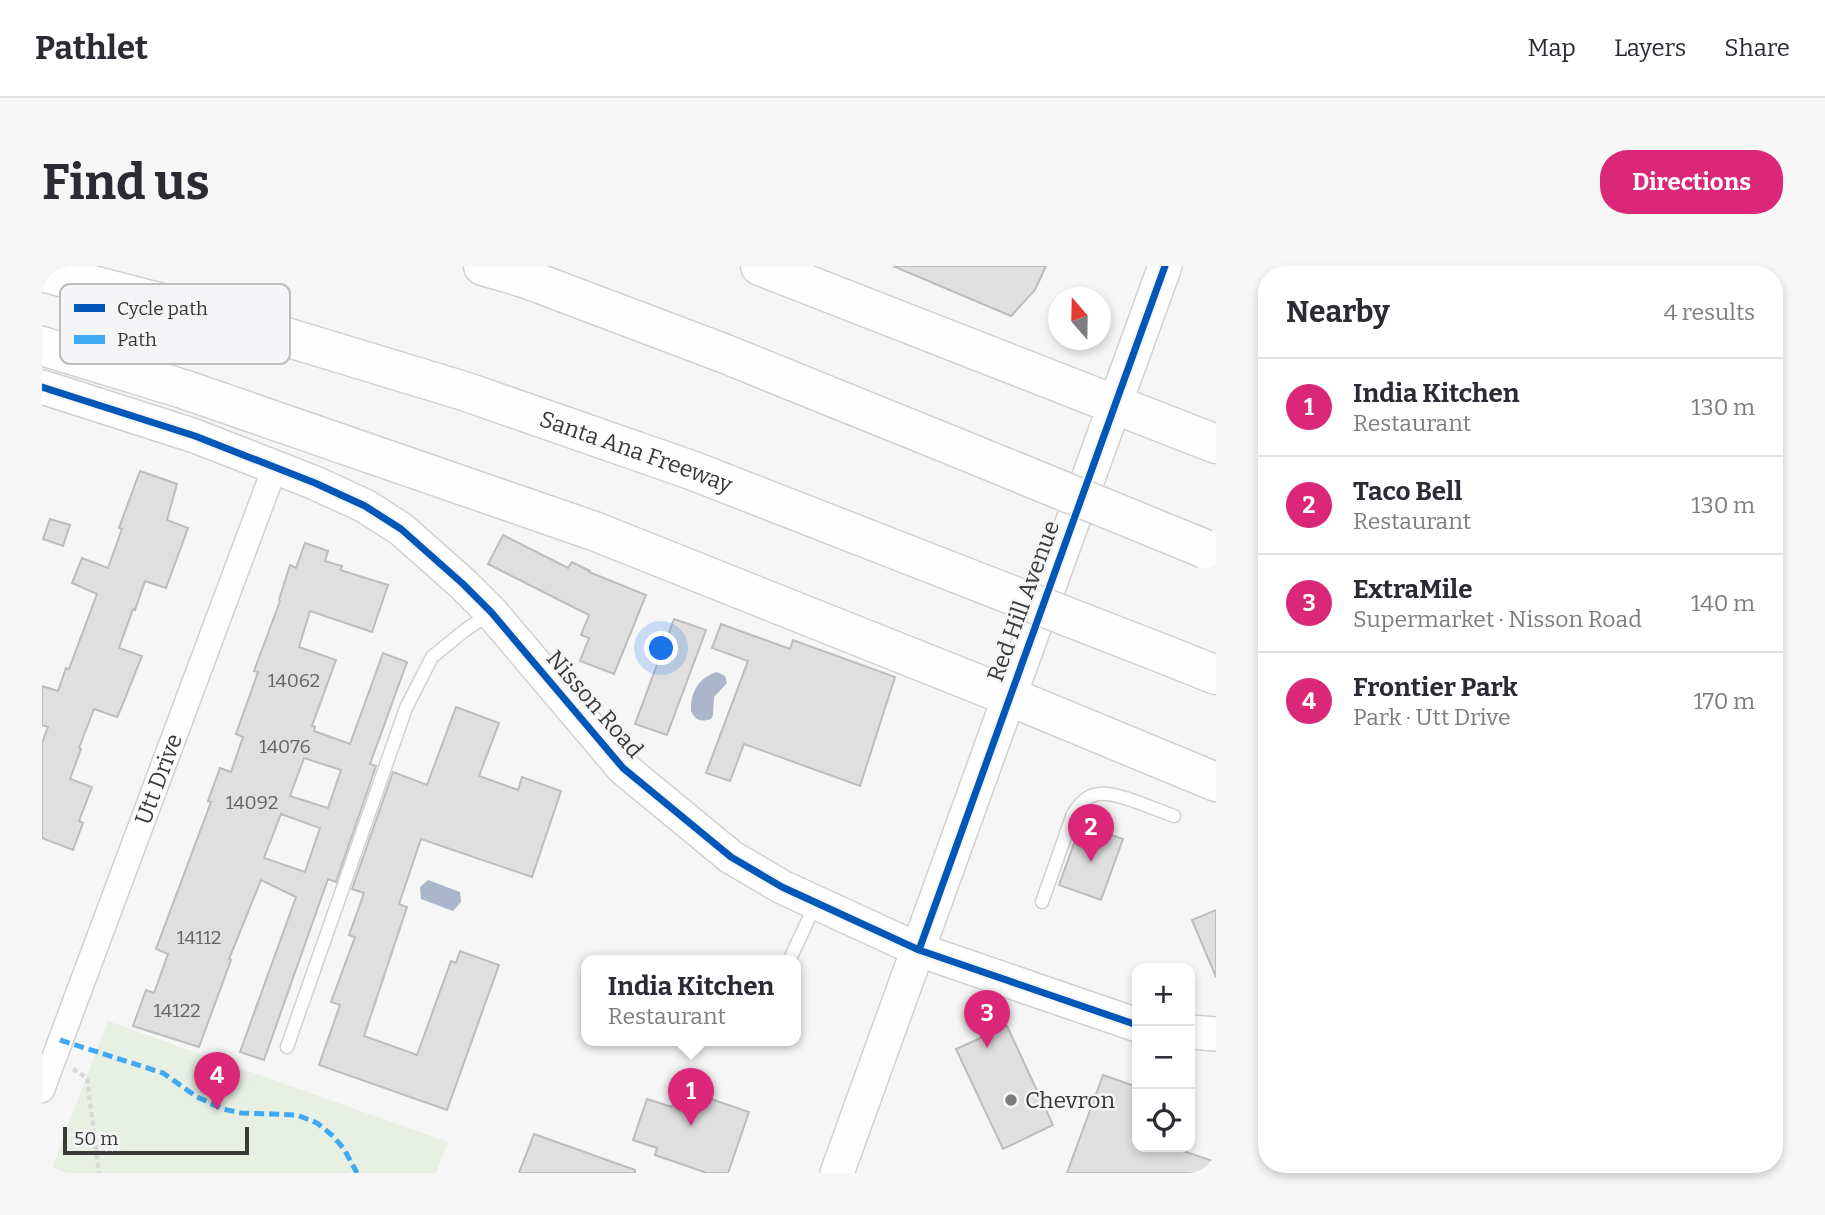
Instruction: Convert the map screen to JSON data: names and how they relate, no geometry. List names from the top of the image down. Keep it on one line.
{"streets":{"highway":["Santa Ana Freeway"],"street":["Red Hill Avenue","Nisson Road","Utt Drive"]},"crossings":[["Red Hill Avenue","Nisson Road"],["Nisson Road","Utt Drive"]],"places":["Chevron"],"house_numbers":["14062","14076","14092","14112","14122"],"legend":["Cycle path","Path"],"scale_bar":"50 m","north":"top","page":{"header":"Pathlet","nav":["Map","Layers","Share"],"buttons":"Directions","title":"Find us","heading":["Nearby","4 results"],"list":[{"mark":"1","name":"India Kitchen","note":"Restaurant","value":"130 m"},{"mark":"2","name":"Taco Bell","note":"Restaurant","value":"130 m"},{"mark":"3","name":"ExtraMile","note":"Supermarket · Nisson Road","value":"140 m"},{"mark":"4","name":"Frontier Park","note":"Park · Utt Drive","value":"170 m"}],"pins":["2","3","4","1"],"popup":["India Kitchen","Restaurant"],"map_buttons":["+","−"],"scale":"50 m"}}
